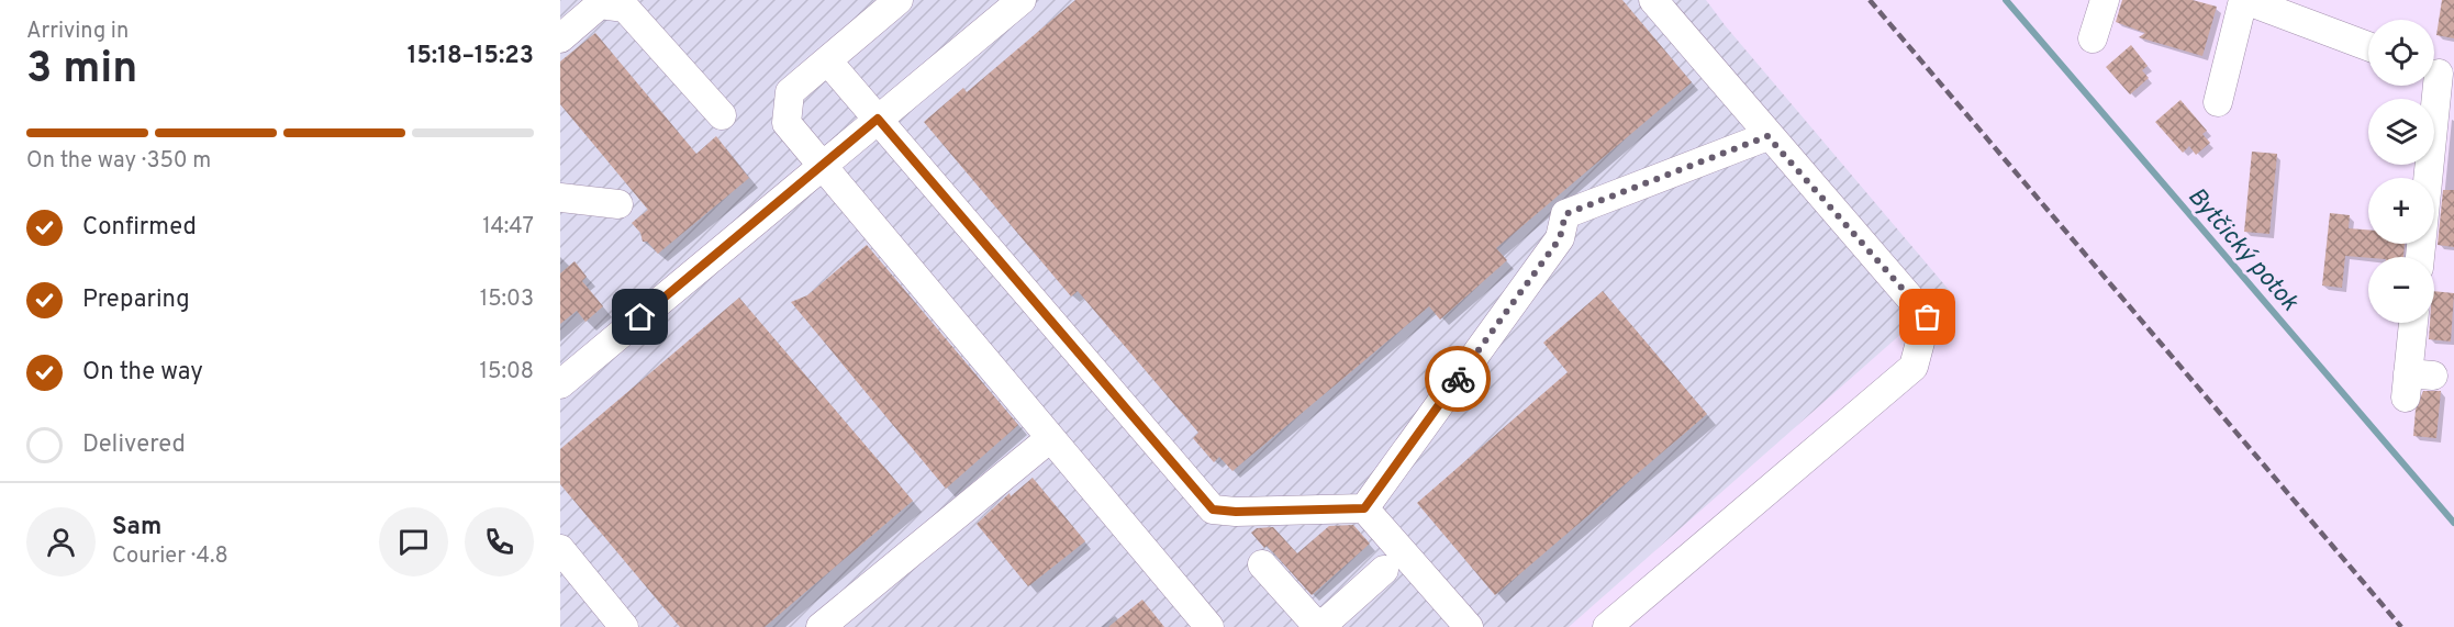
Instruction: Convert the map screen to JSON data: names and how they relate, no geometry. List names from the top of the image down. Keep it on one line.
{"water":["Bytčický potok"],"page":{"heading":["3 min","Arriving in","15:18–15:23"],"panel":["Sam","Courier · 4.8"],"map_buttons":["+","−"],"bar":"On the way · 350 m","list":[["Confirmed","14:47"],["Preparing","15:03"],["On the way","15:08"],"Delivered"]}}
